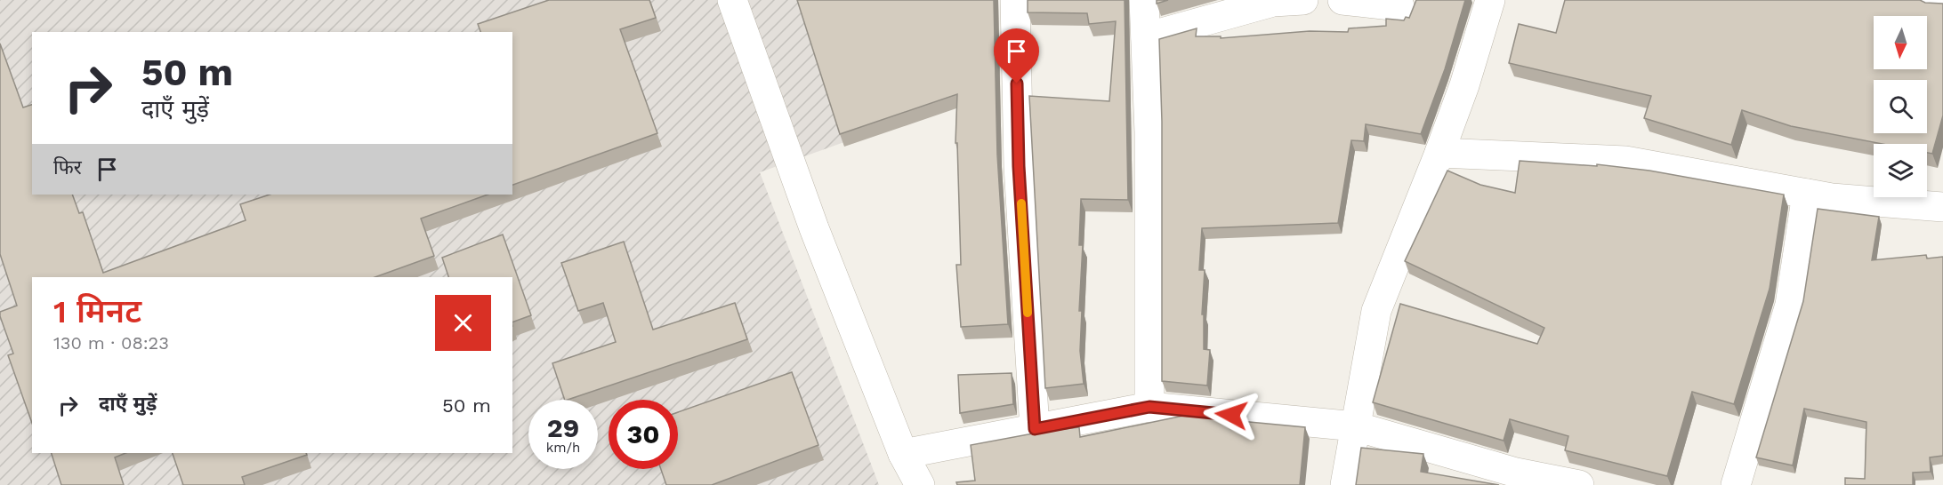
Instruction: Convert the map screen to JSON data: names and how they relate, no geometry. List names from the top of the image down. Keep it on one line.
{"north":"bottom","page":{"turn":["50 m","दाएँ मुड़ें"],"then":"फिर","heading":["1 मिनट","130 m · 08:23"],"list":[{"name":"दाएँ मुड़ें","value":"50 m"}],"speed":"29 km/h","limit":"30"}}
